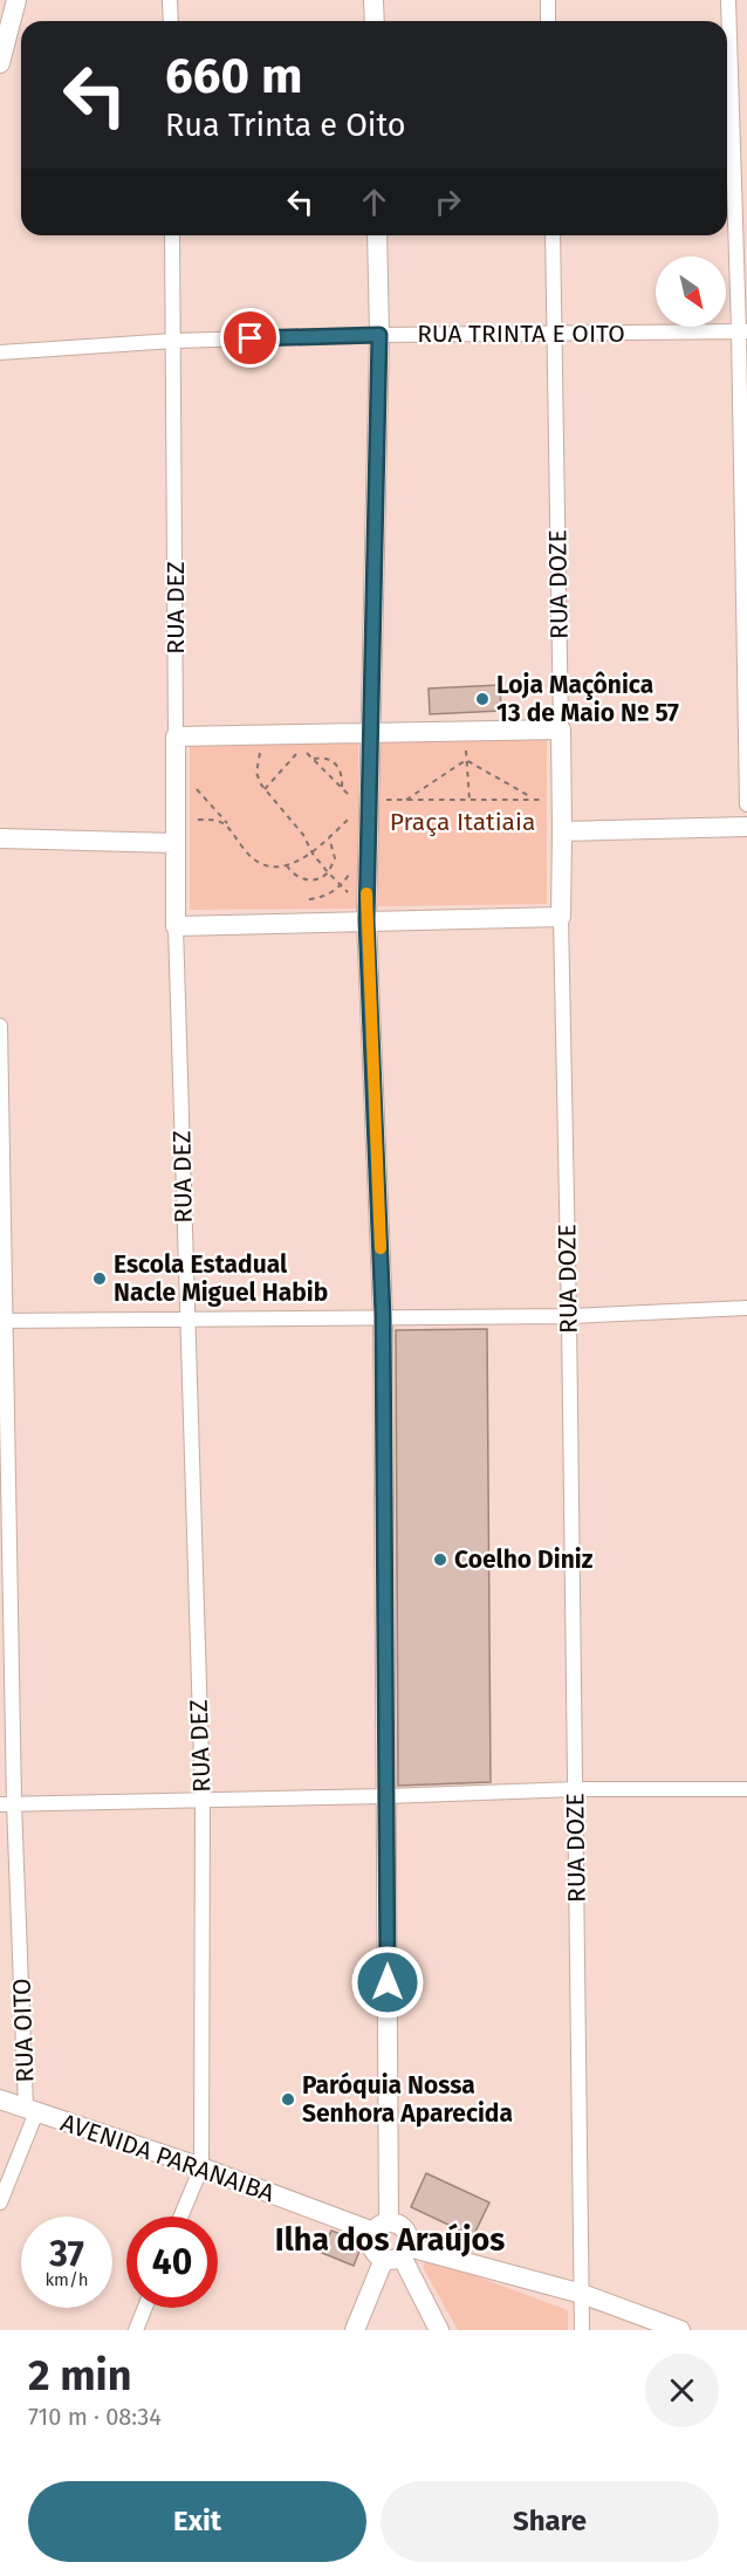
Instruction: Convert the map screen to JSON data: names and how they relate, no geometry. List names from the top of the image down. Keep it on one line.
{"streets":{"street":["RUA TRINTA E OITO","RUA DOZE","RUA DEZ","RUA OITO","AVENIDA PARANAIBA"]},"crossings":[["RUA TRINTA E OITO","RUA DOZE"],["RUA TRINTA E OITO","RUA DEZ"],["RUA DEZ","AVENIDA PARANAIBA"],["RUA OITO","AVENIDA PARANAIBA"]],"districts":["Ilha dos Araújos"],"parks":["Praça Itatiaia"],"places":["Loja Maçônica 13 de Maio Nº 57","Escola Estadual Nacle Miguel Habib","Coelho Diniz","Paróquia Nossa Senhora Aparecida"],"north":"bottom right","page":{"turn":["660 m","Rua Trinta e Oito"],"speed":"37 km/h","limit":"40","heading":["2 min","710 m · 08:34"],"buttons":["Exit","Share"]}}
